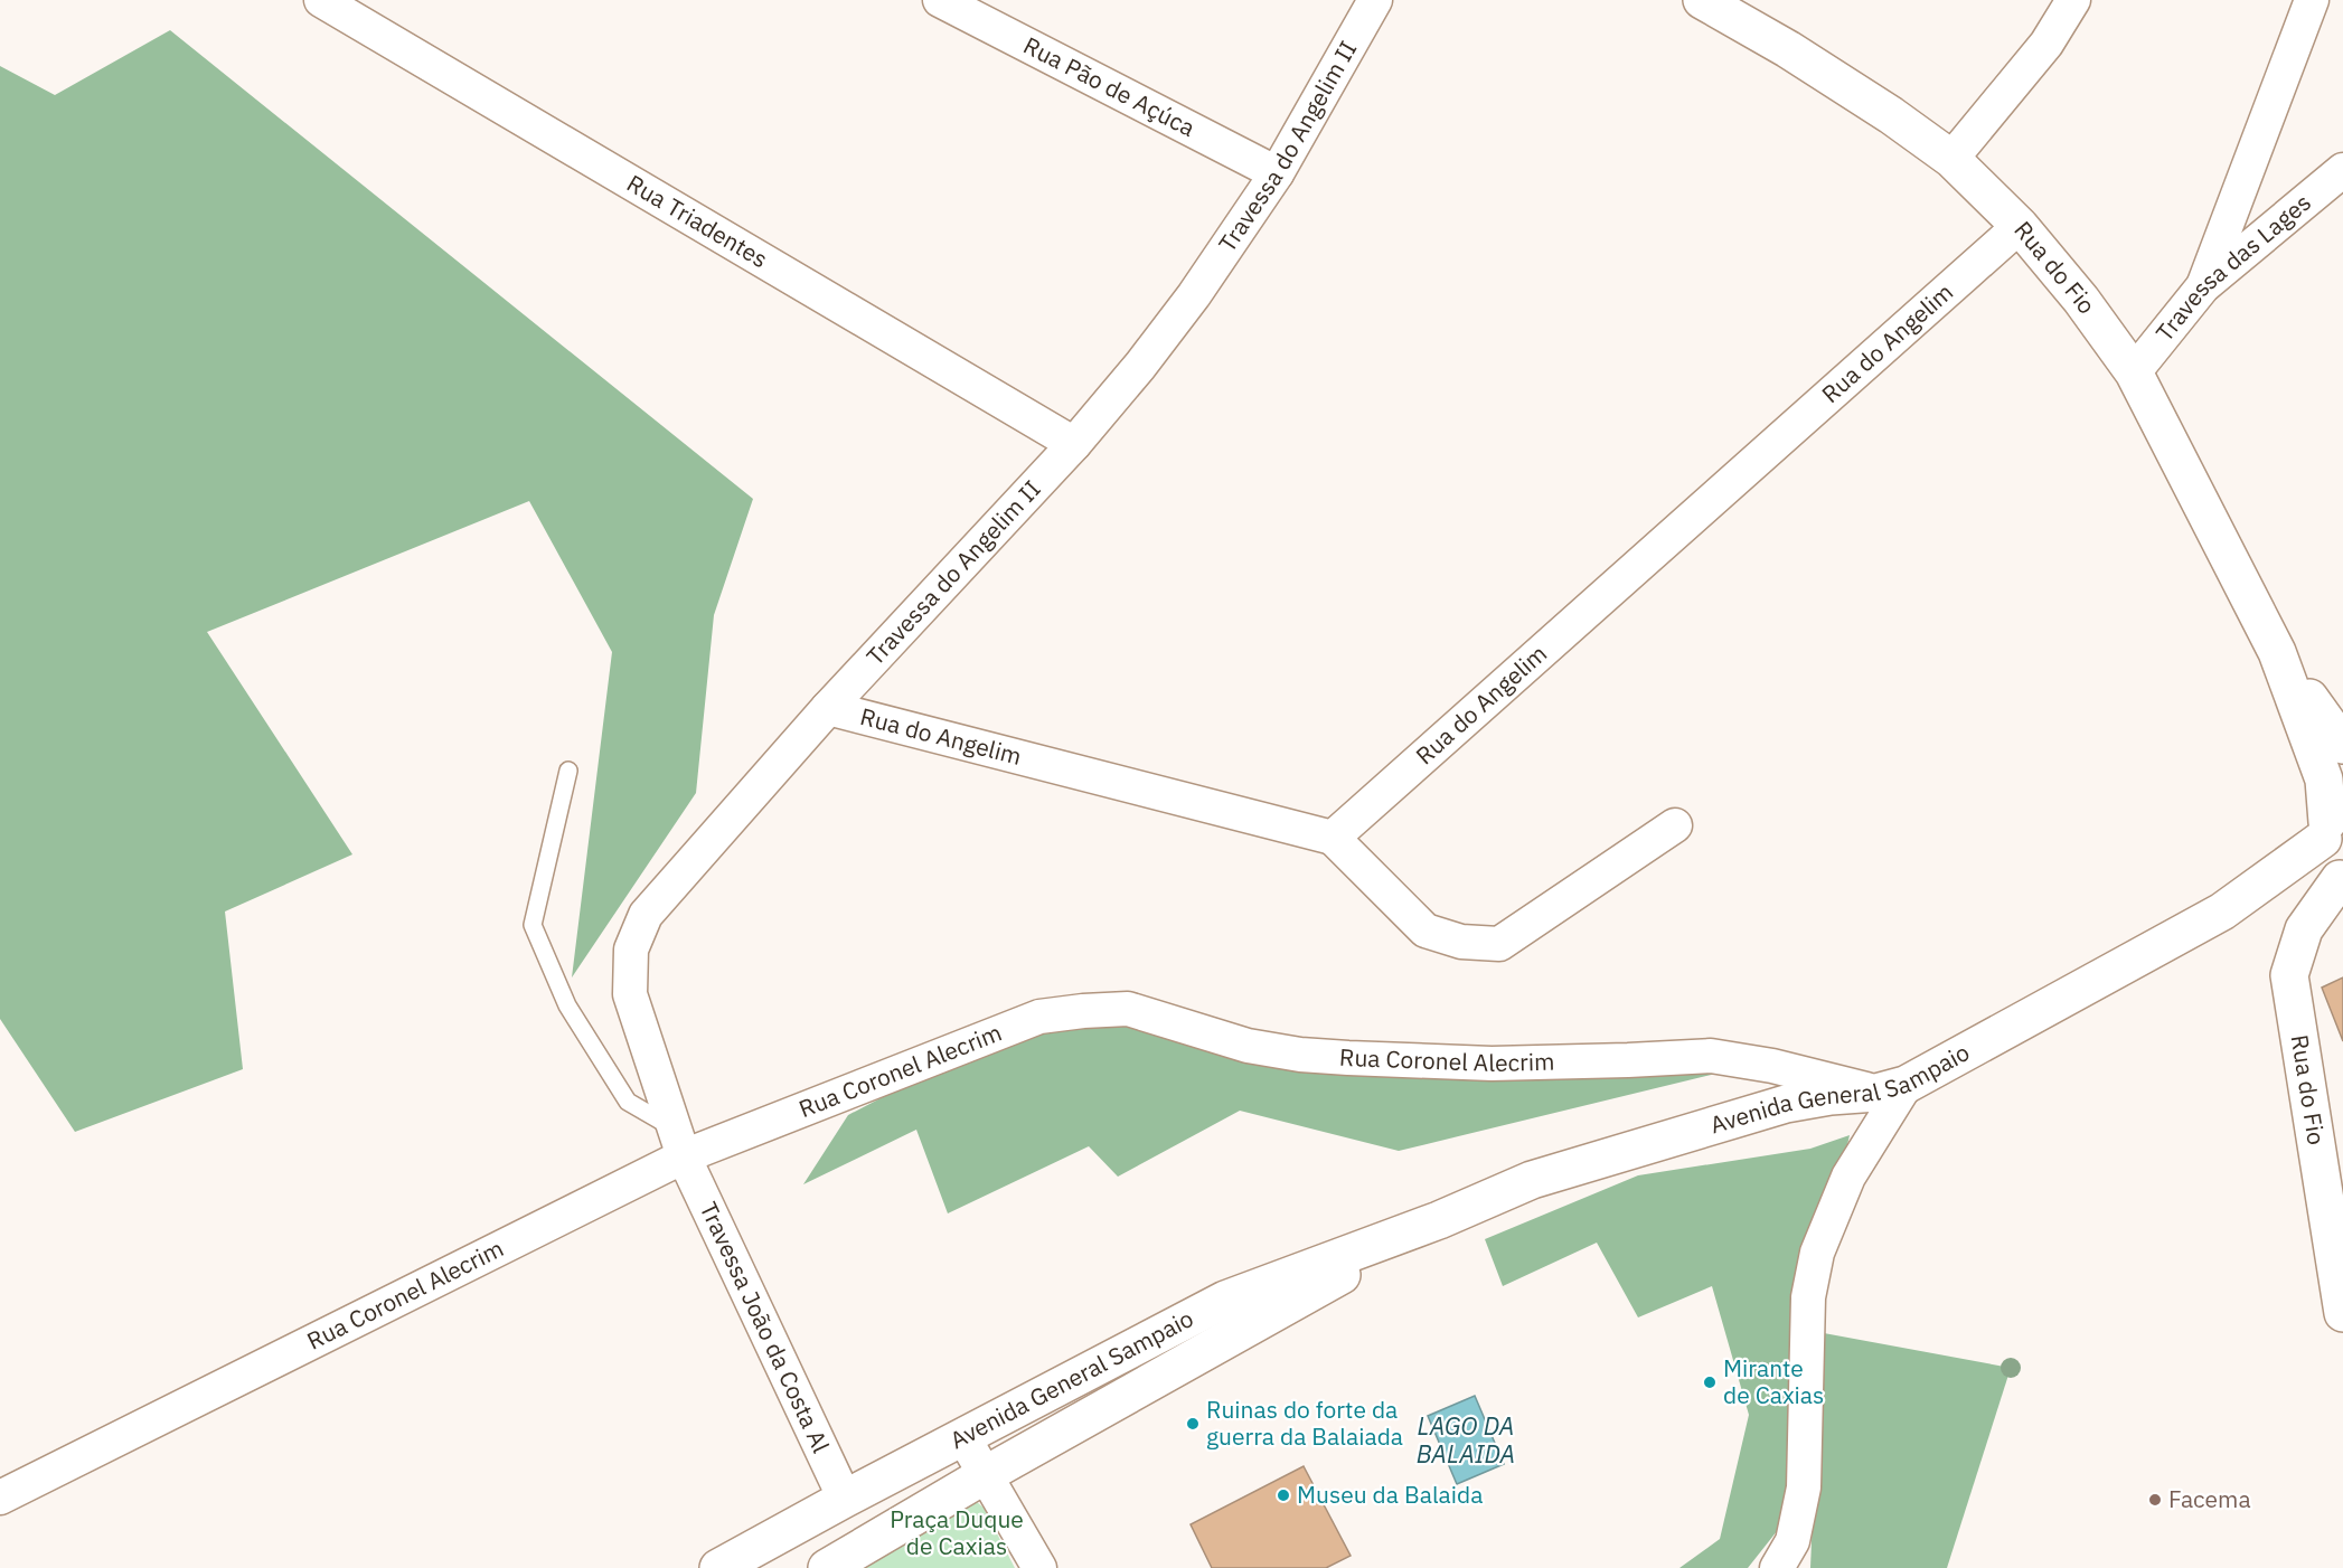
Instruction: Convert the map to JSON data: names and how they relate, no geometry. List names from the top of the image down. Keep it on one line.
{"streets":{"street":["Rua Pão de Açúca","Travessa do Angelim II","Rua Triadentes","Rua do Fio","Travessa das Lages","Rua do Angelim","Rua Coronel Alecrim","Avenida General Sampaio","Travessa João da Costa Al"]},"crossings":[["Rua Pão de Açúca","Travessa do Angelim II"],["Travessa do Angelim II","Rua Triadentes"],["Travessa do Angelim II","Rua do Angelim"],["Travessa do Angelim II","Rua Coronel Alecrim"],["Travessa do Angelim II","Travessa João da Costa Al"],["Rua do Fio","Travessa das Lages"],["Rua do Fio","Rua do Angelim"],["Rua do Fio","Avenida General Sampaio"],["Rua Coronel Alecrim","Avenida General Sampaio"],["Rua Coronel Alecrim","Travessa João da Costa Al"],["Avenida General Sampaio","Travessa João da Costa Al"]],"water":["LAGO DA BALAIDA"],"parks":["Praça Duque de Caxias"],"places":["Mirante de Caxias","Ruinas do forte da guerra da Balaiada","Museu da Balaida","Facema"]}
